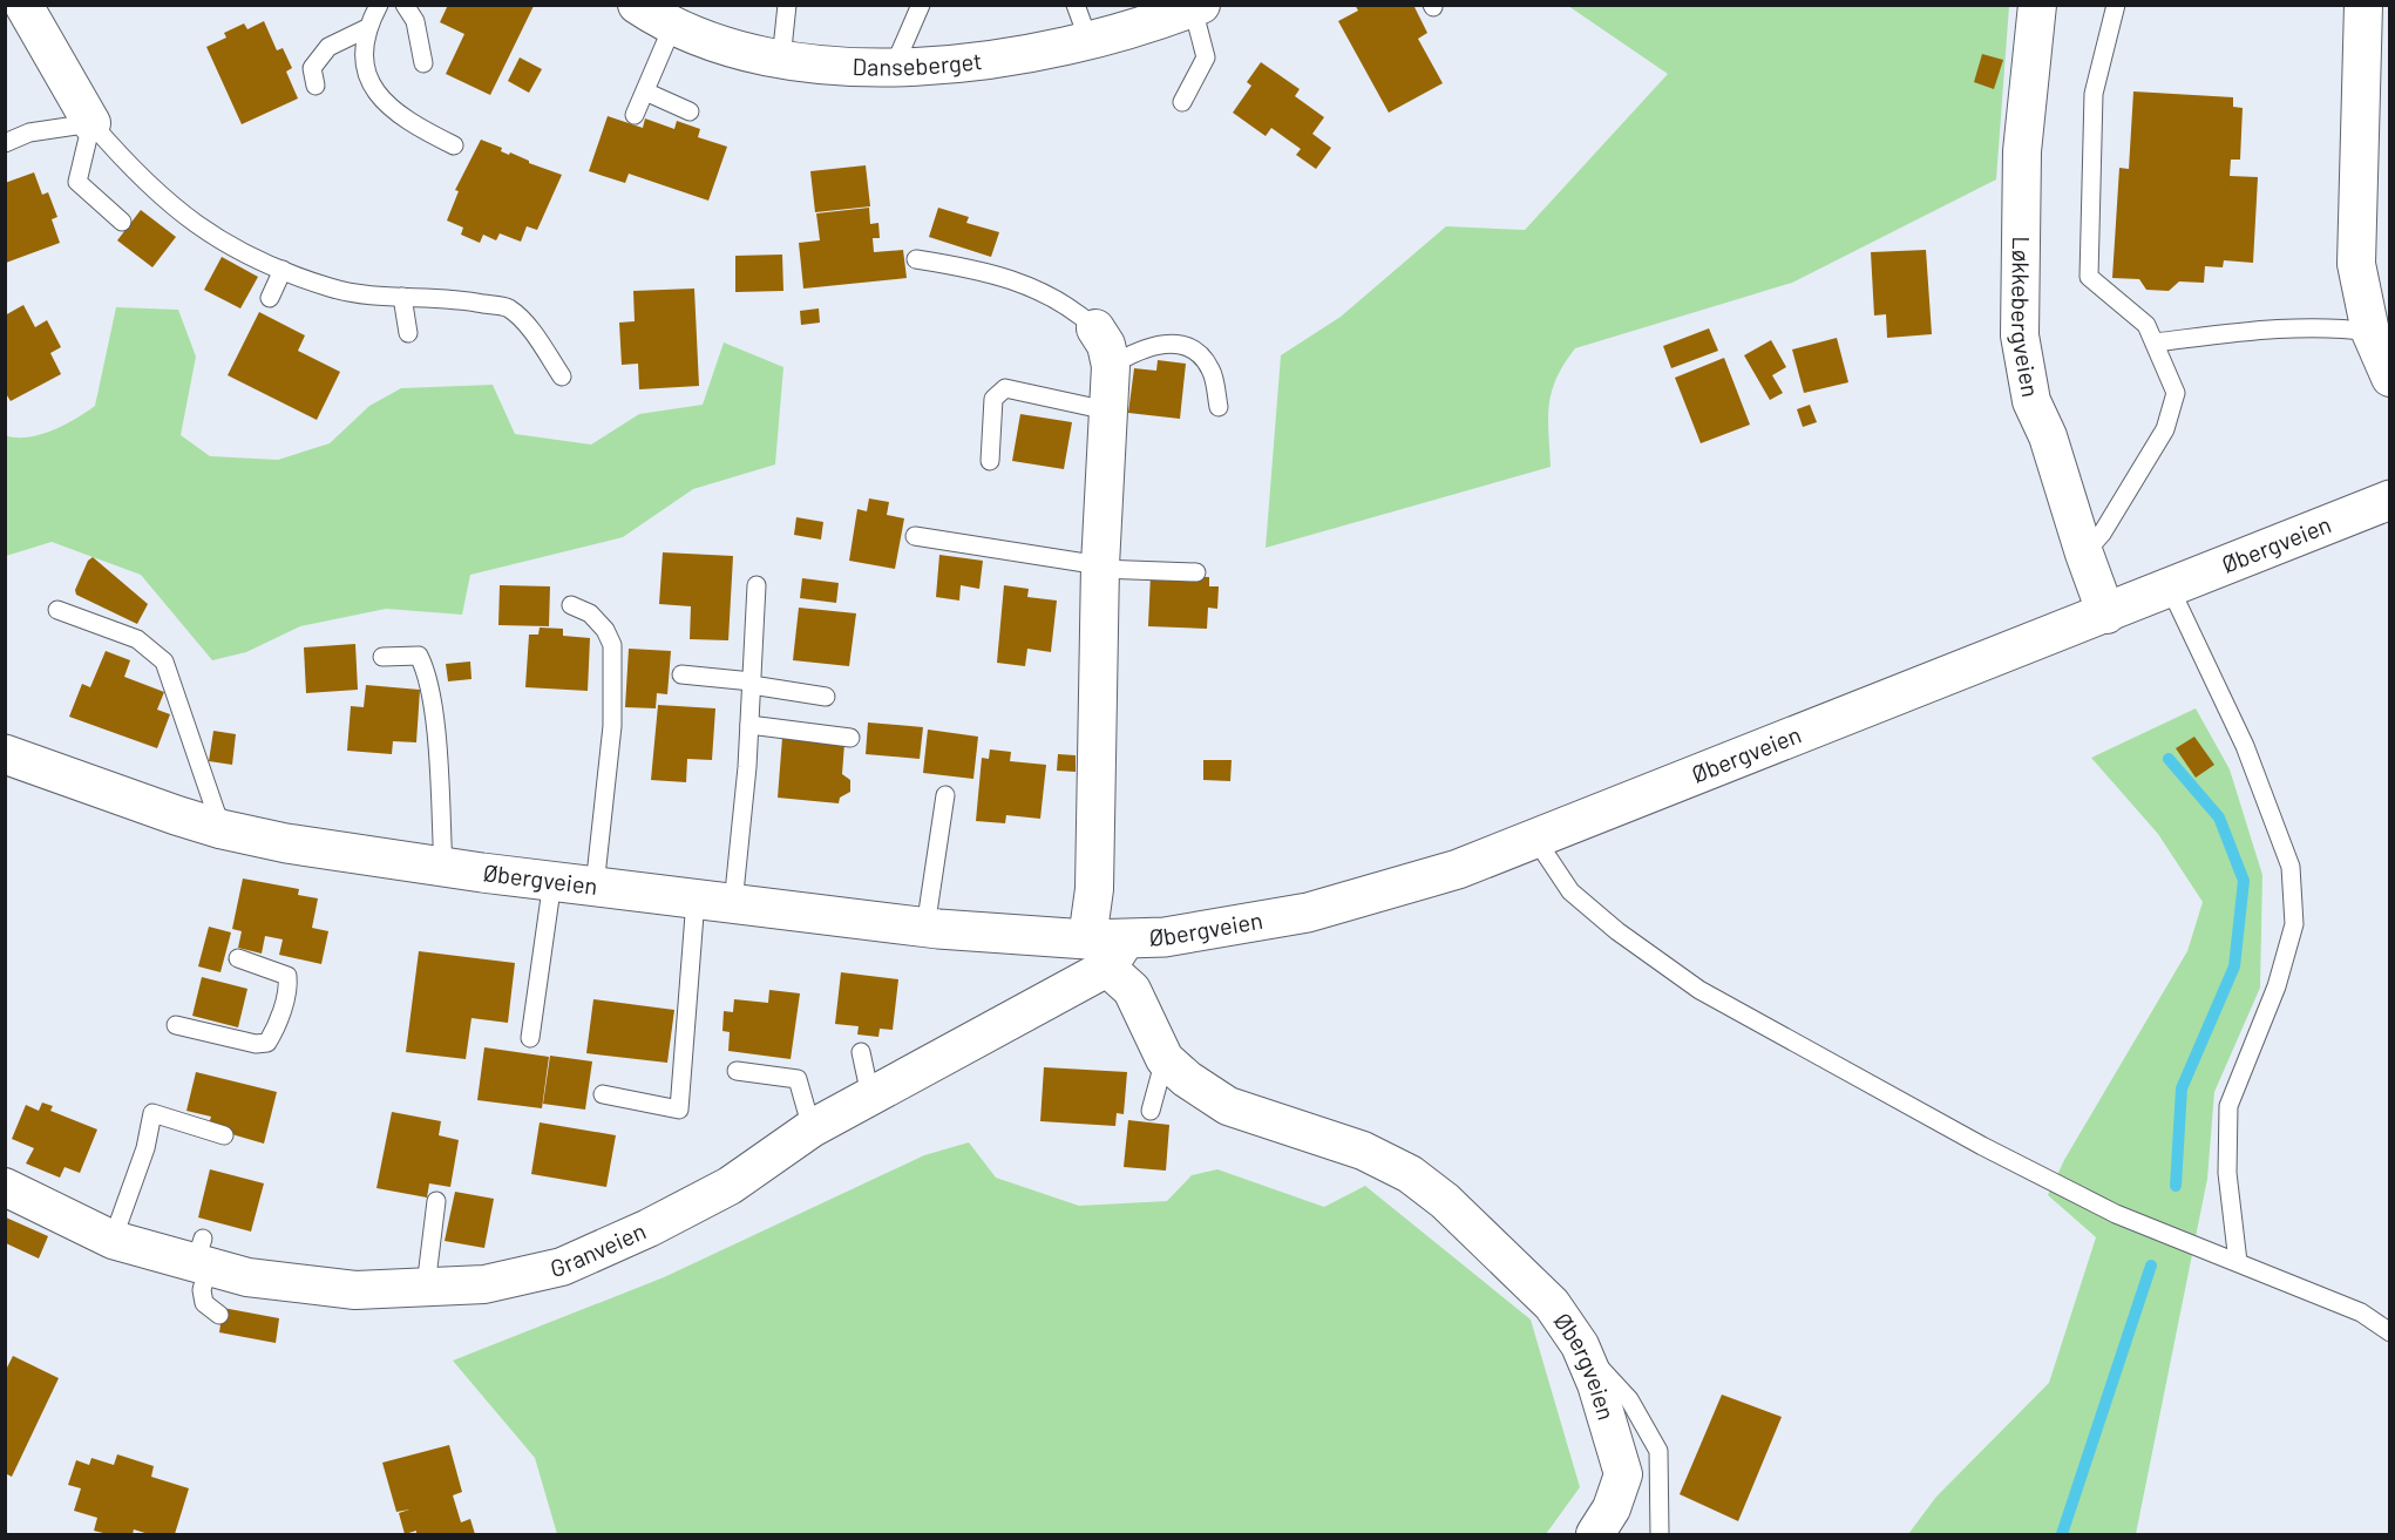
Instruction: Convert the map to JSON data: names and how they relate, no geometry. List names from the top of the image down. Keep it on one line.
{"streets":{"main road":["Øbergveien"],"street":["Danseberget","Løkkebergveien","Granveien"]},"crossings":[["Løkkebergveien","Øbergveien"],["Øbergveien","Granveien"]]}
